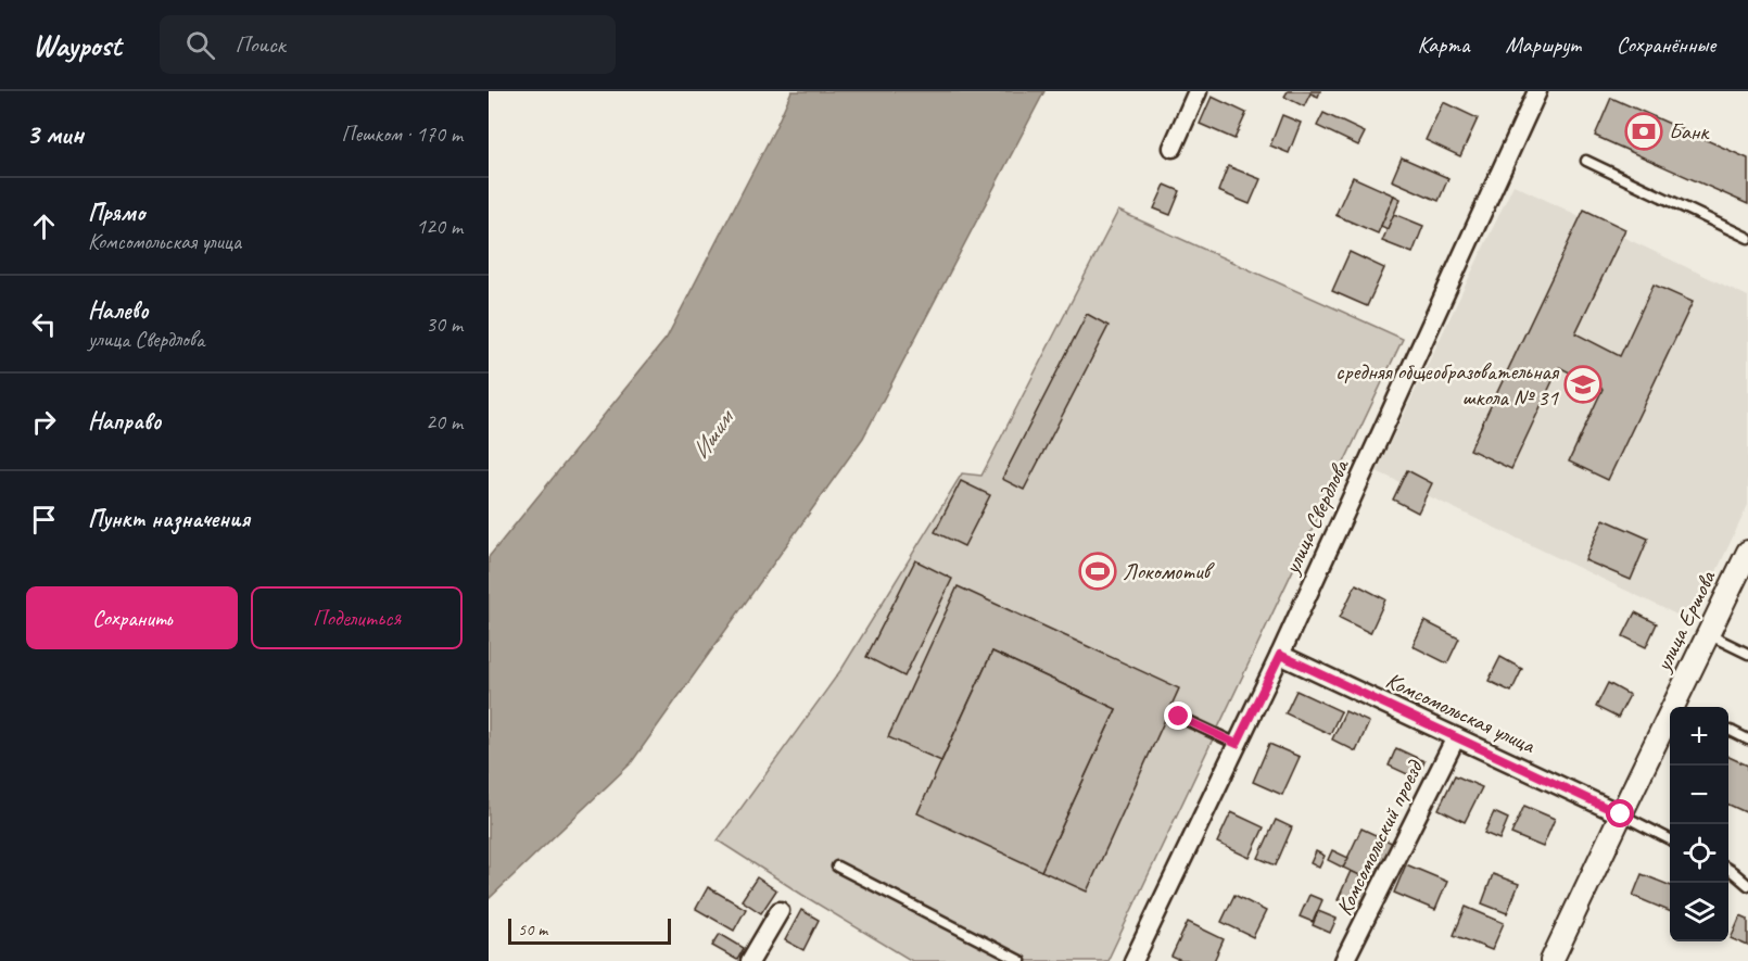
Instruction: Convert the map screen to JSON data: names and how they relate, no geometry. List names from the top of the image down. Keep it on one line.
{"streets":{"street":["улица Свердлова","улица Ершова","Комсомольская улица","Комсомольский проезд"]},"crossings":[["улица Свердлова","Комсомольская улица"],["улица Ершова","Комсомольская улица"],["Комсомольская улица","Комсомольский проезд"]],"water":["Ишим"],"places":{"bank":["Банк"],"school or university":["средняя общеобразовательная школа № 31"],"sports":["Локомотив"]},"scale_bar":"50 m","page":{"header":"Waypost","search":"Поиск","nav":["Карта","Маршрут","Сохранённые"],"heading":["3 мин","Пешком · 170 m"],"list":[["Прямо","Комсомольская улица","120 m"],["Налево","улица Свердлова","30 m"],["Направо","20 m"],"Пункт назначения"],"buttons":["Сохранить","Поделиться"],"map_buttons":["+","−"],"scale":"50 m"}}
